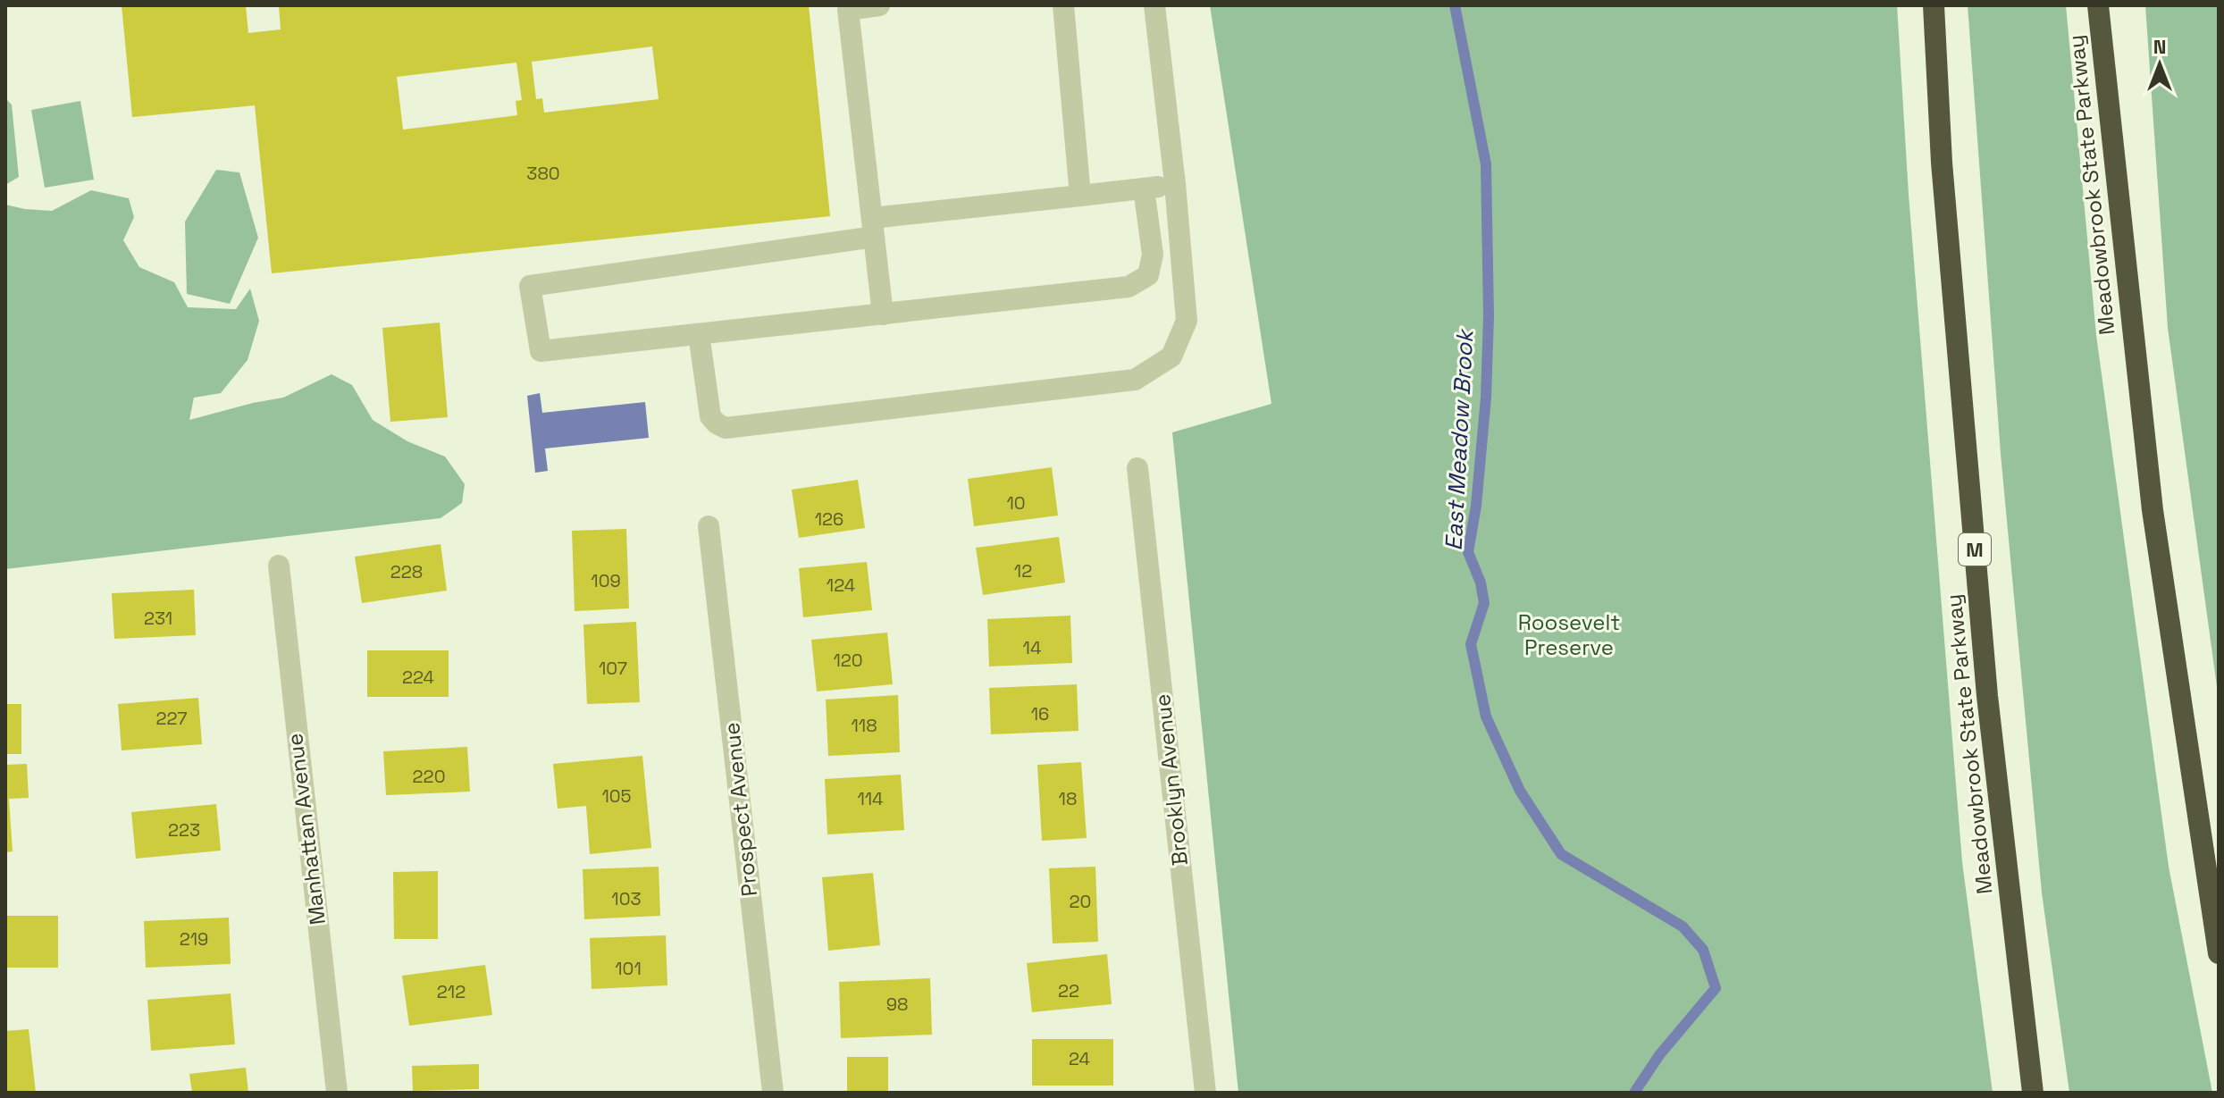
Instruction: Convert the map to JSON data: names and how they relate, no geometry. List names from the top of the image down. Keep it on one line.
{"streets":{"highway":["Meadowbrook State Parkway","M"],"street":["Brooklyn Avenue","Prospect Avenue","Manhattan Avenue"]},"water":["East Meadow Brook"],"parks":["Roosevelt Preserve"],"house_numbers":["380","10","126","12","228","109","124","231","14","120","107","224","16","227","118","220","105","114","18","223","103","20","219","101","22","212","98","24"],"north":"top"}
